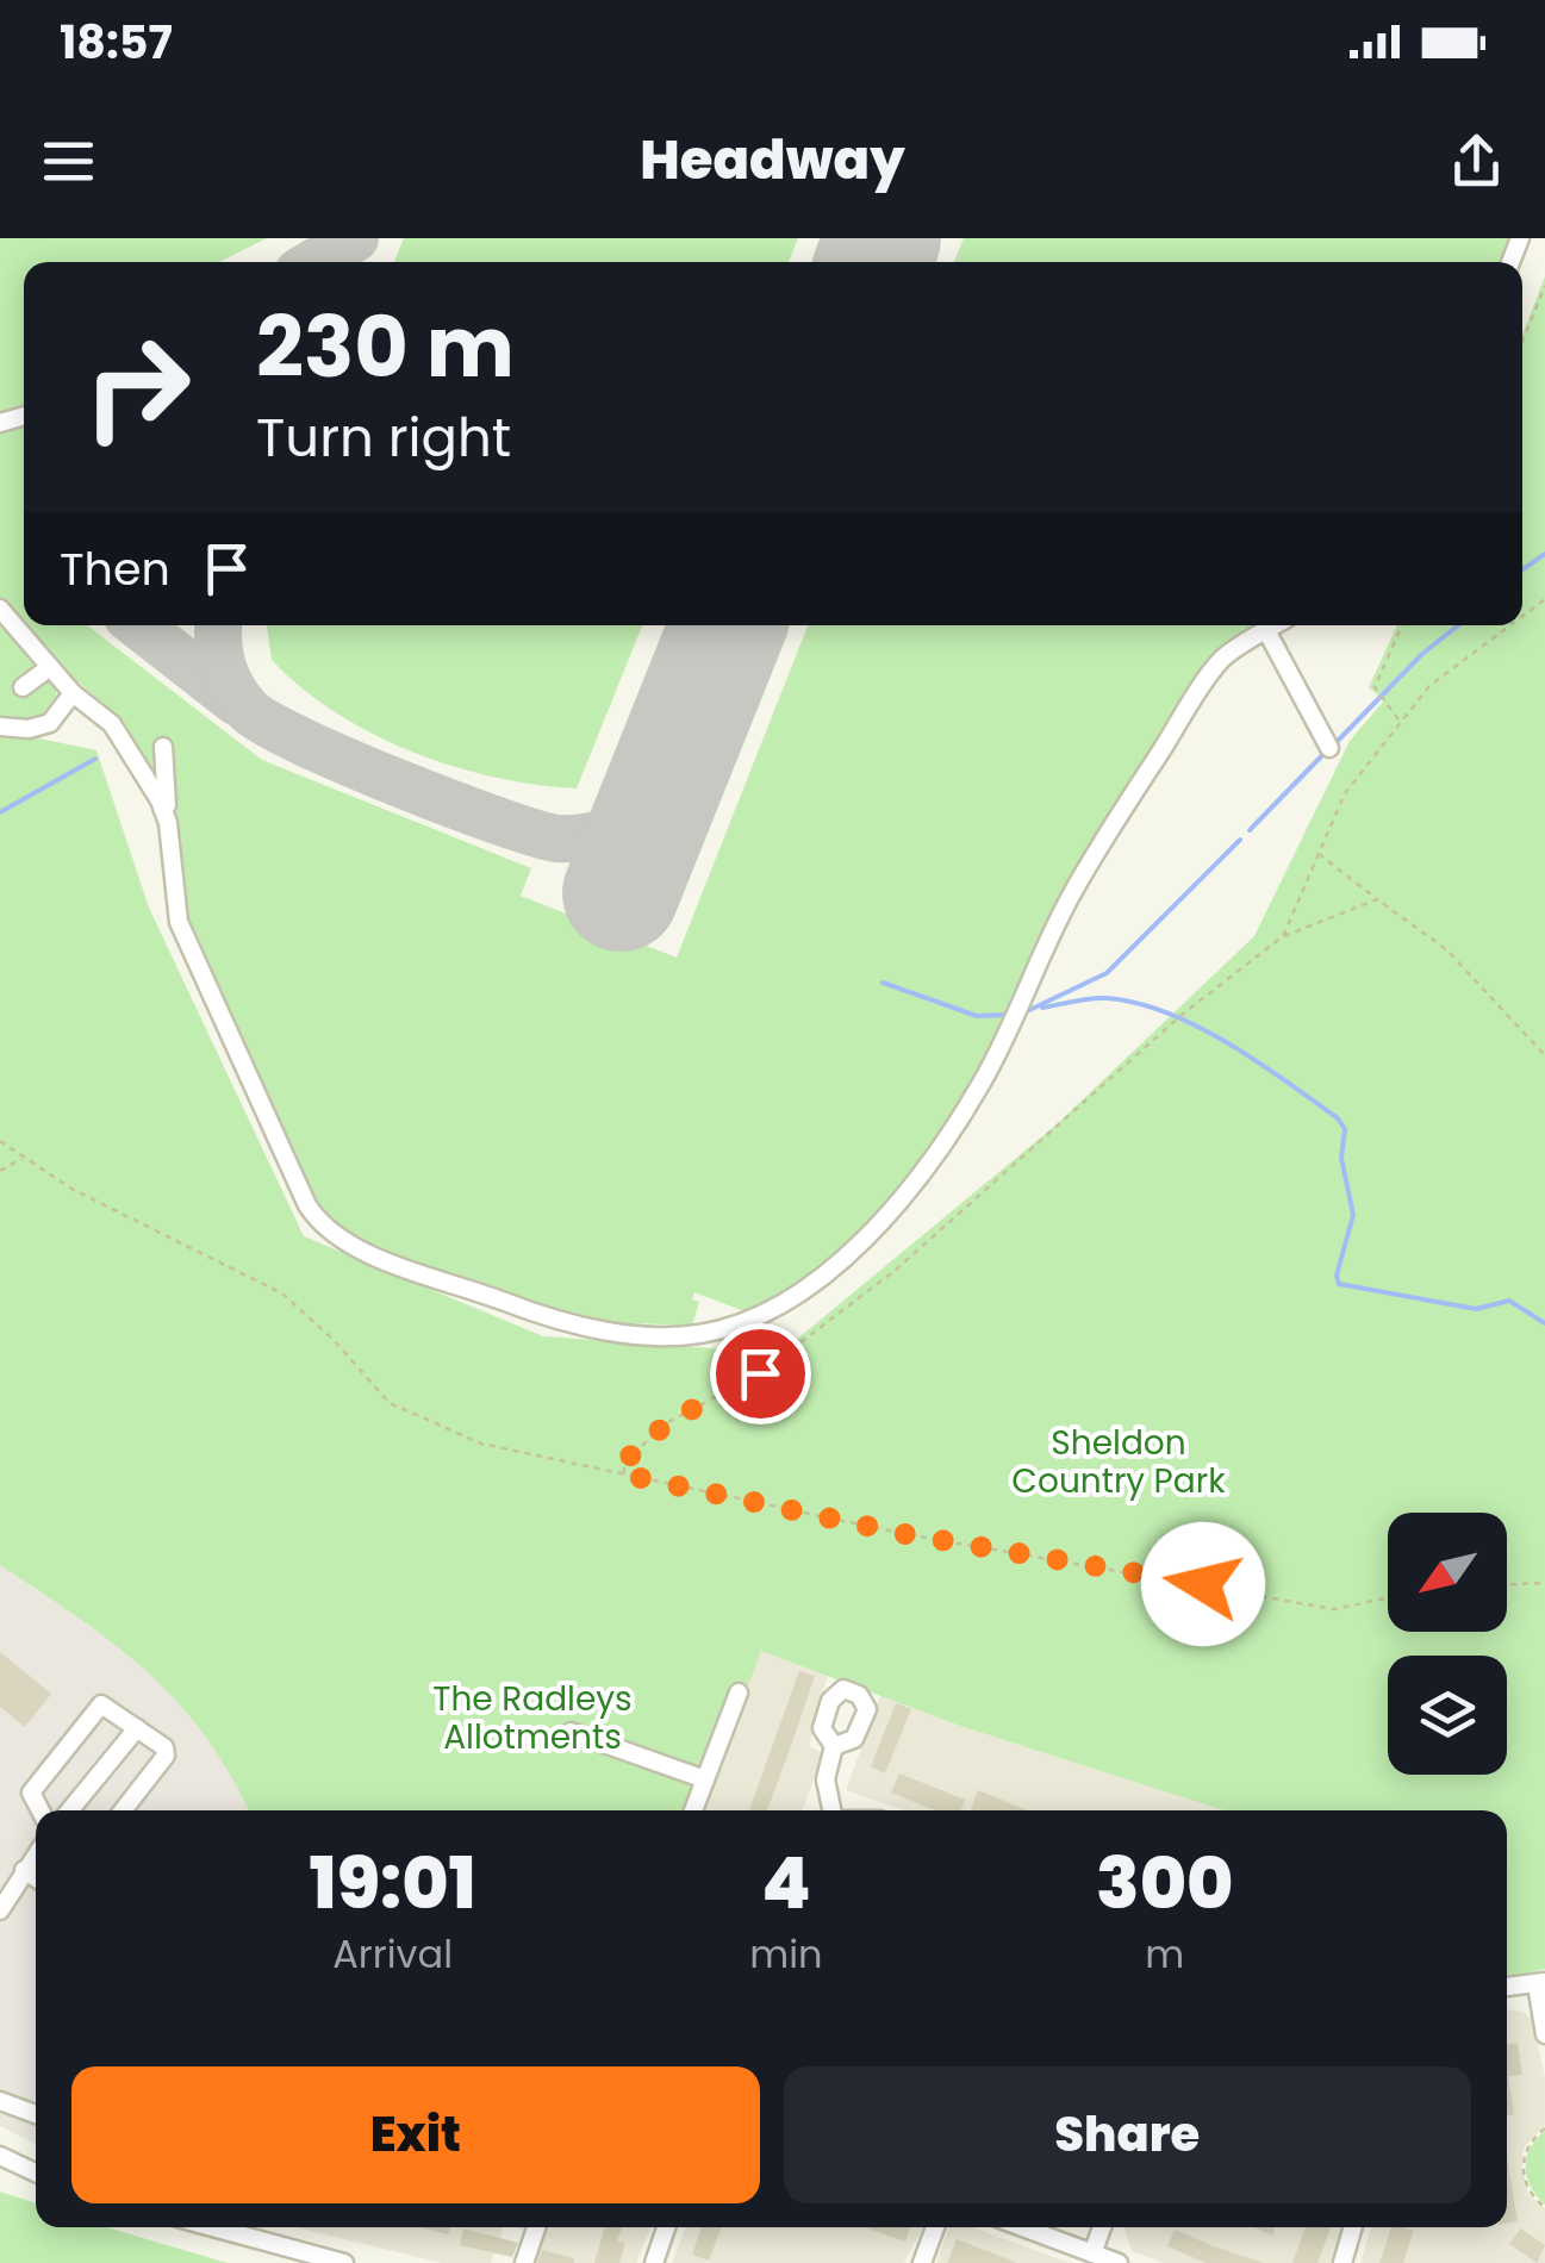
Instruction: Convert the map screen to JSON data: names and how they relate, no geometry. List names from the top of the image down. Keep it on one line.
{"parks":["Sheldon Country Park","The Radleys Allotments"],"north":"bottom left","page":{"status":"18:57","header":"Headway","turn":["230 m","Turn right"],"then":"Then","eta":["19:01","Arrival","4","min","300","m"],"buttons":["Exit","Share"]}}
